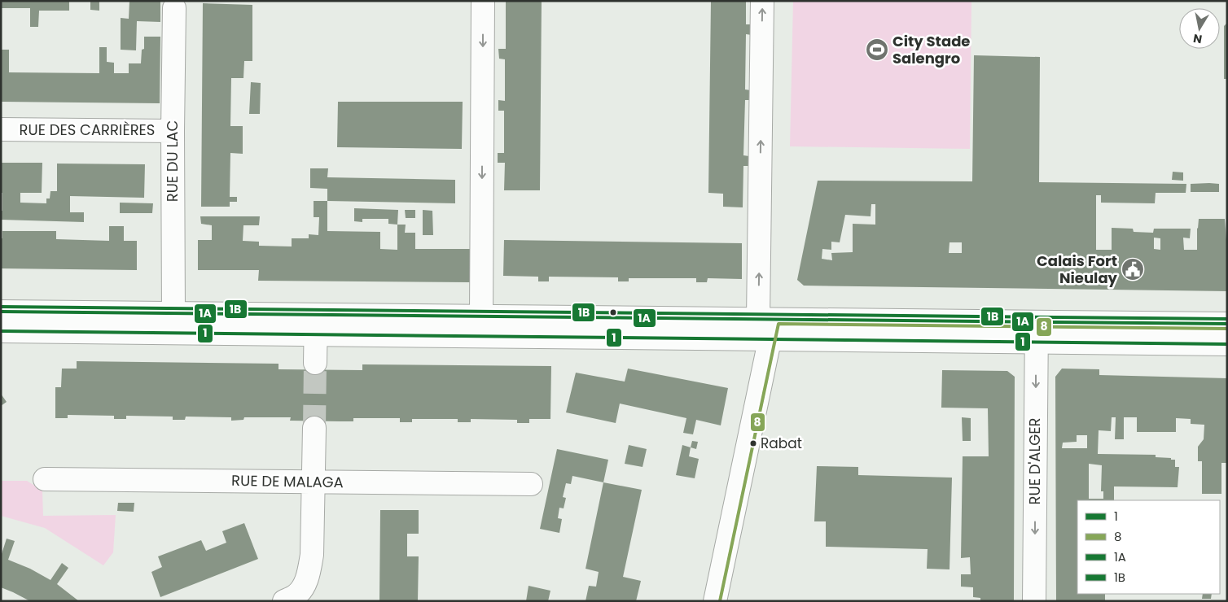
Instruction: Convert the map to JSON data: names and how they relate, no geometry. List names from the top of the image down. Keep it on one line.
{"streets":{"street":["RUE DES CARRIÈRES","RUE DU LAC","RUE D'ALGER","RUE DE MALAGA"]},"crossings":[["RUE DES CARRIÈRES","RUE DU LAC"]],"one_way":["RUE D'ALGER"],"places":{"sports":["City Stade Salengro"],"public building":["Calais Fort Nieulay"],"other":["Rabat"]},"lines":["transit line 1B","transit line 1A","transit line 8","transit line 1"],"legend":["1","8","1A","1B"],"north":"bottom"}
